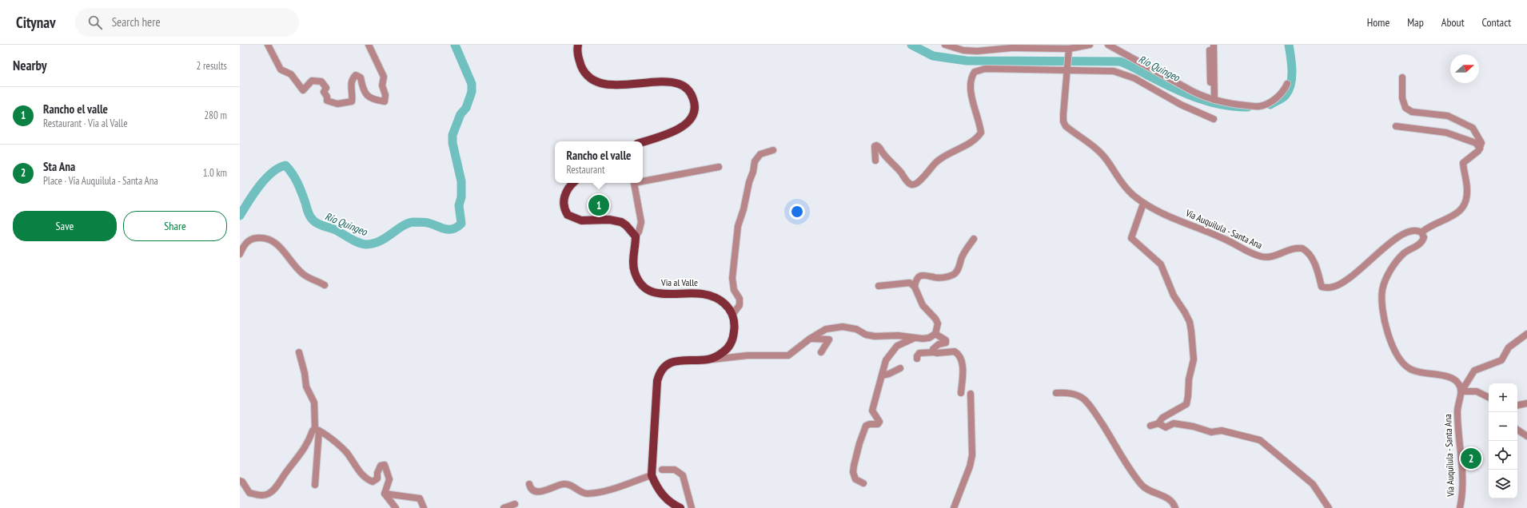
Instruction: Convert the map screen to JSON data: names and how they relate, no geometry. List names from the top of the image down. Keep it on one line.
{"streets":{"main road":["Via al Valle"],"street":["Vía Auquilula - Santa Ana"]},"water":["Río Quingeo"],"north":"right","page":{"header":"Citynav","search":"Search here","nav":["Home","Map","About","Contact"],"heading":["Nearby","2 results"],"list":[{"mark":"1","name":"Rancho el valle","note":"Restaurant · Via al Valle","value":"280 m"},{"mark":"2","name":"Sta Ana","note":"Place · Vía Auquilula - Santa Ana","value":"1.0 km"}],"popup":["Rancho el valle","Restaurant"],"pins":["1","2"],"buttons":["Save","Share"],"map_buttons":["+","−"]}}
